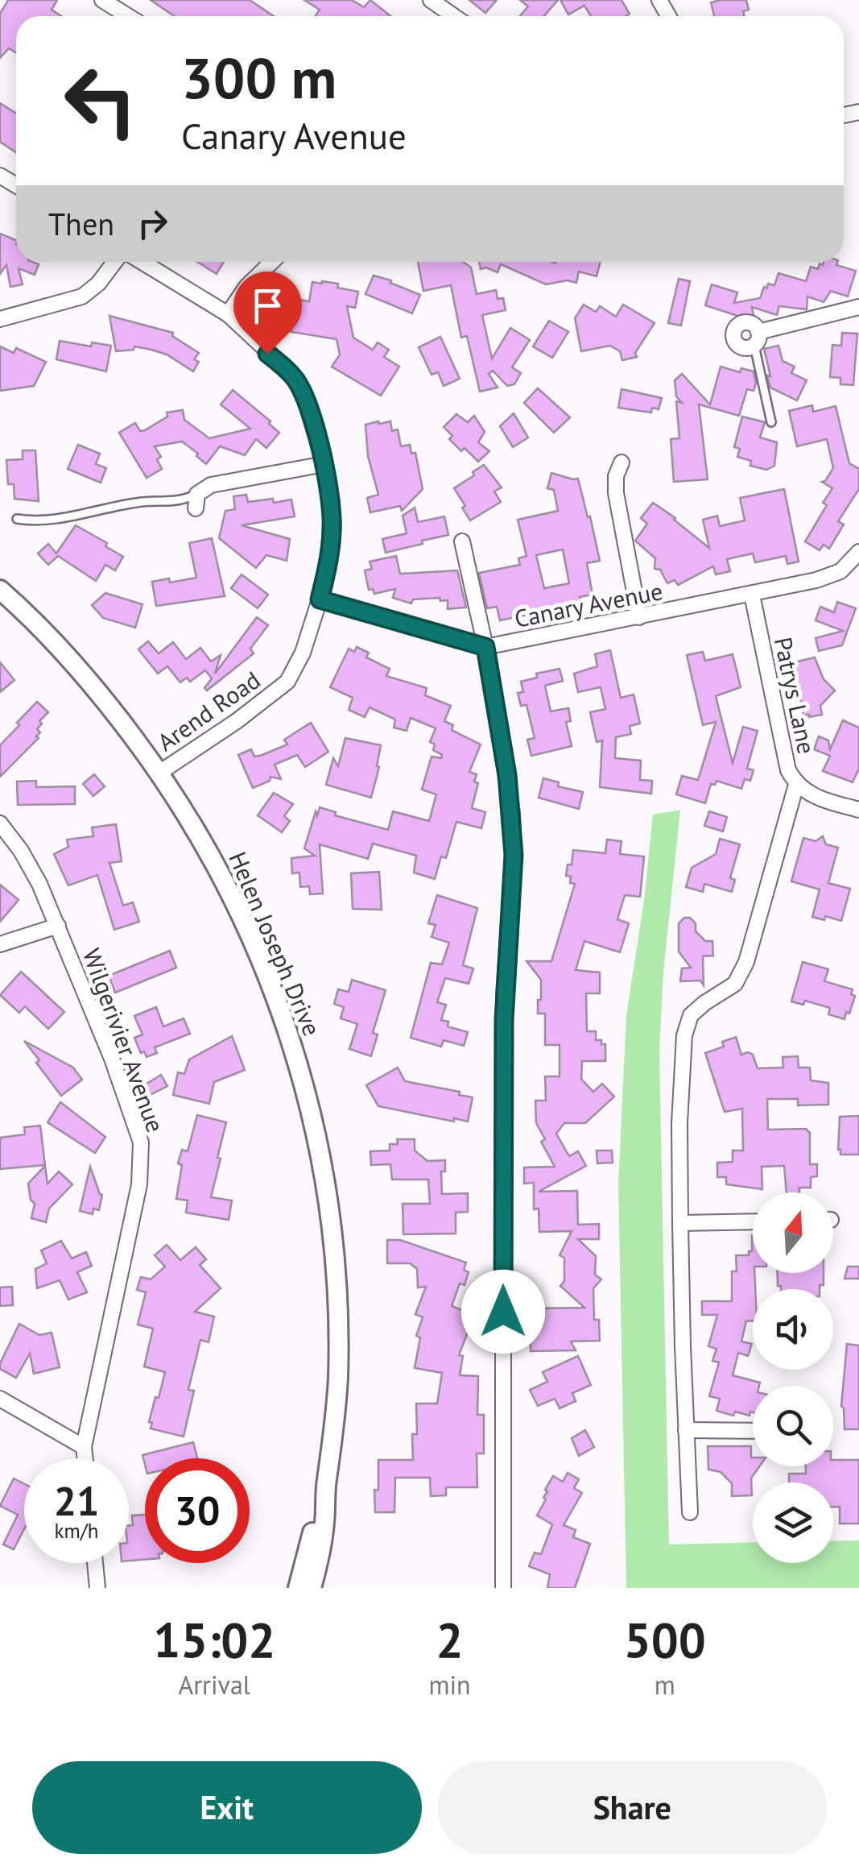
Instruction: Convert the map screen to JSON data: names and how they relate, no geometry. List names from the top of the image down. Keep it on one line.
{"streets":{"street":["Canary Avenue","Patrys Lane","Arend Road","Helen Joseph Drive","Wilgerivier Avenue"]},"crossings":[["Canary Avenue","Patrys Lane"],["Canary Avenue","Arend Road"],["Arend Road","Helen Joseph Drive"]],"north":"top","page":{"turn":["300 m","Canary Avenue"],"then":"Then","speed":"21 km/h","limit":"30","eta":["15:02","Arrival","2","min","500","m"],"buttons":["Exit","Share"]}}
